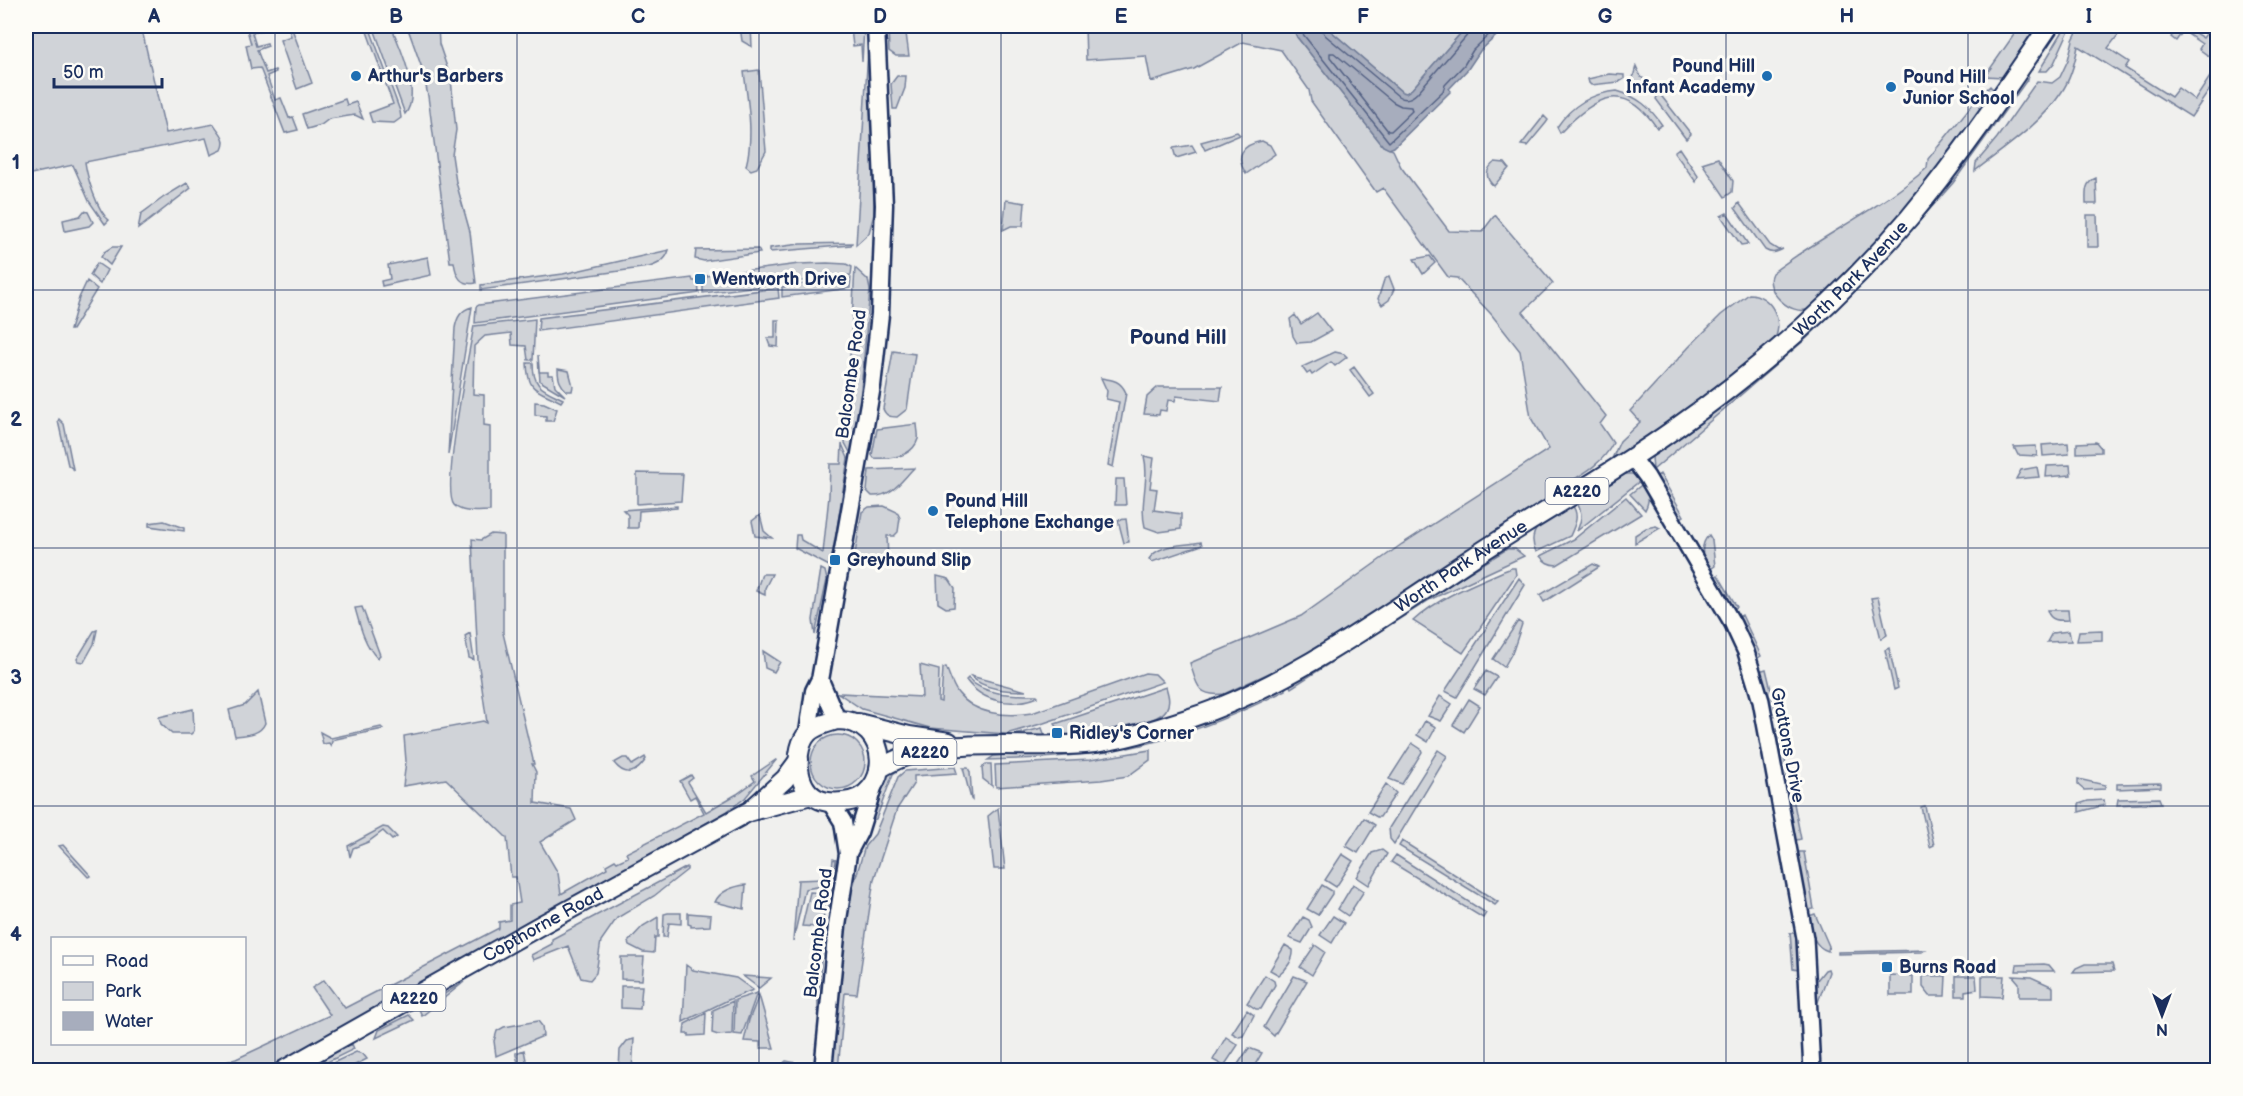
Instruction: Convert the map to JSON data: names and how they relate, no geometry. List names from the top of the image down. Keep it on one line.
{"streets":{"main road":["Worth Park Avenue","Balcombe Road","A2220","Copthorne Road"],"street":["Grattons Drive"]},"crossings":[["Worth Park Avenue","Balcombe Road"],["Worth Park Avenue","Grattons Drive"],["Worth Park Avenue","Copthorne Road"],["Balcombe Road","Copthorne Road"]],"districts":["Pound Hill"],"places":{"other":["Arthur's Barbers","Pound Hill Infant Academy","Pound Hill Junior School","Pound Hill Telephone Exchange"],"transit":["Wentworth Drive","Greyhound Slip","Ridley's Corner","Burns Road"]},"legend":["Road","Park","Water"],"scale_bar":"50 m","north":"bottom","grid":{"columns":["A","B","C","D","E","F","G","H","I"],"rows":["1","2","3","4"]}}
